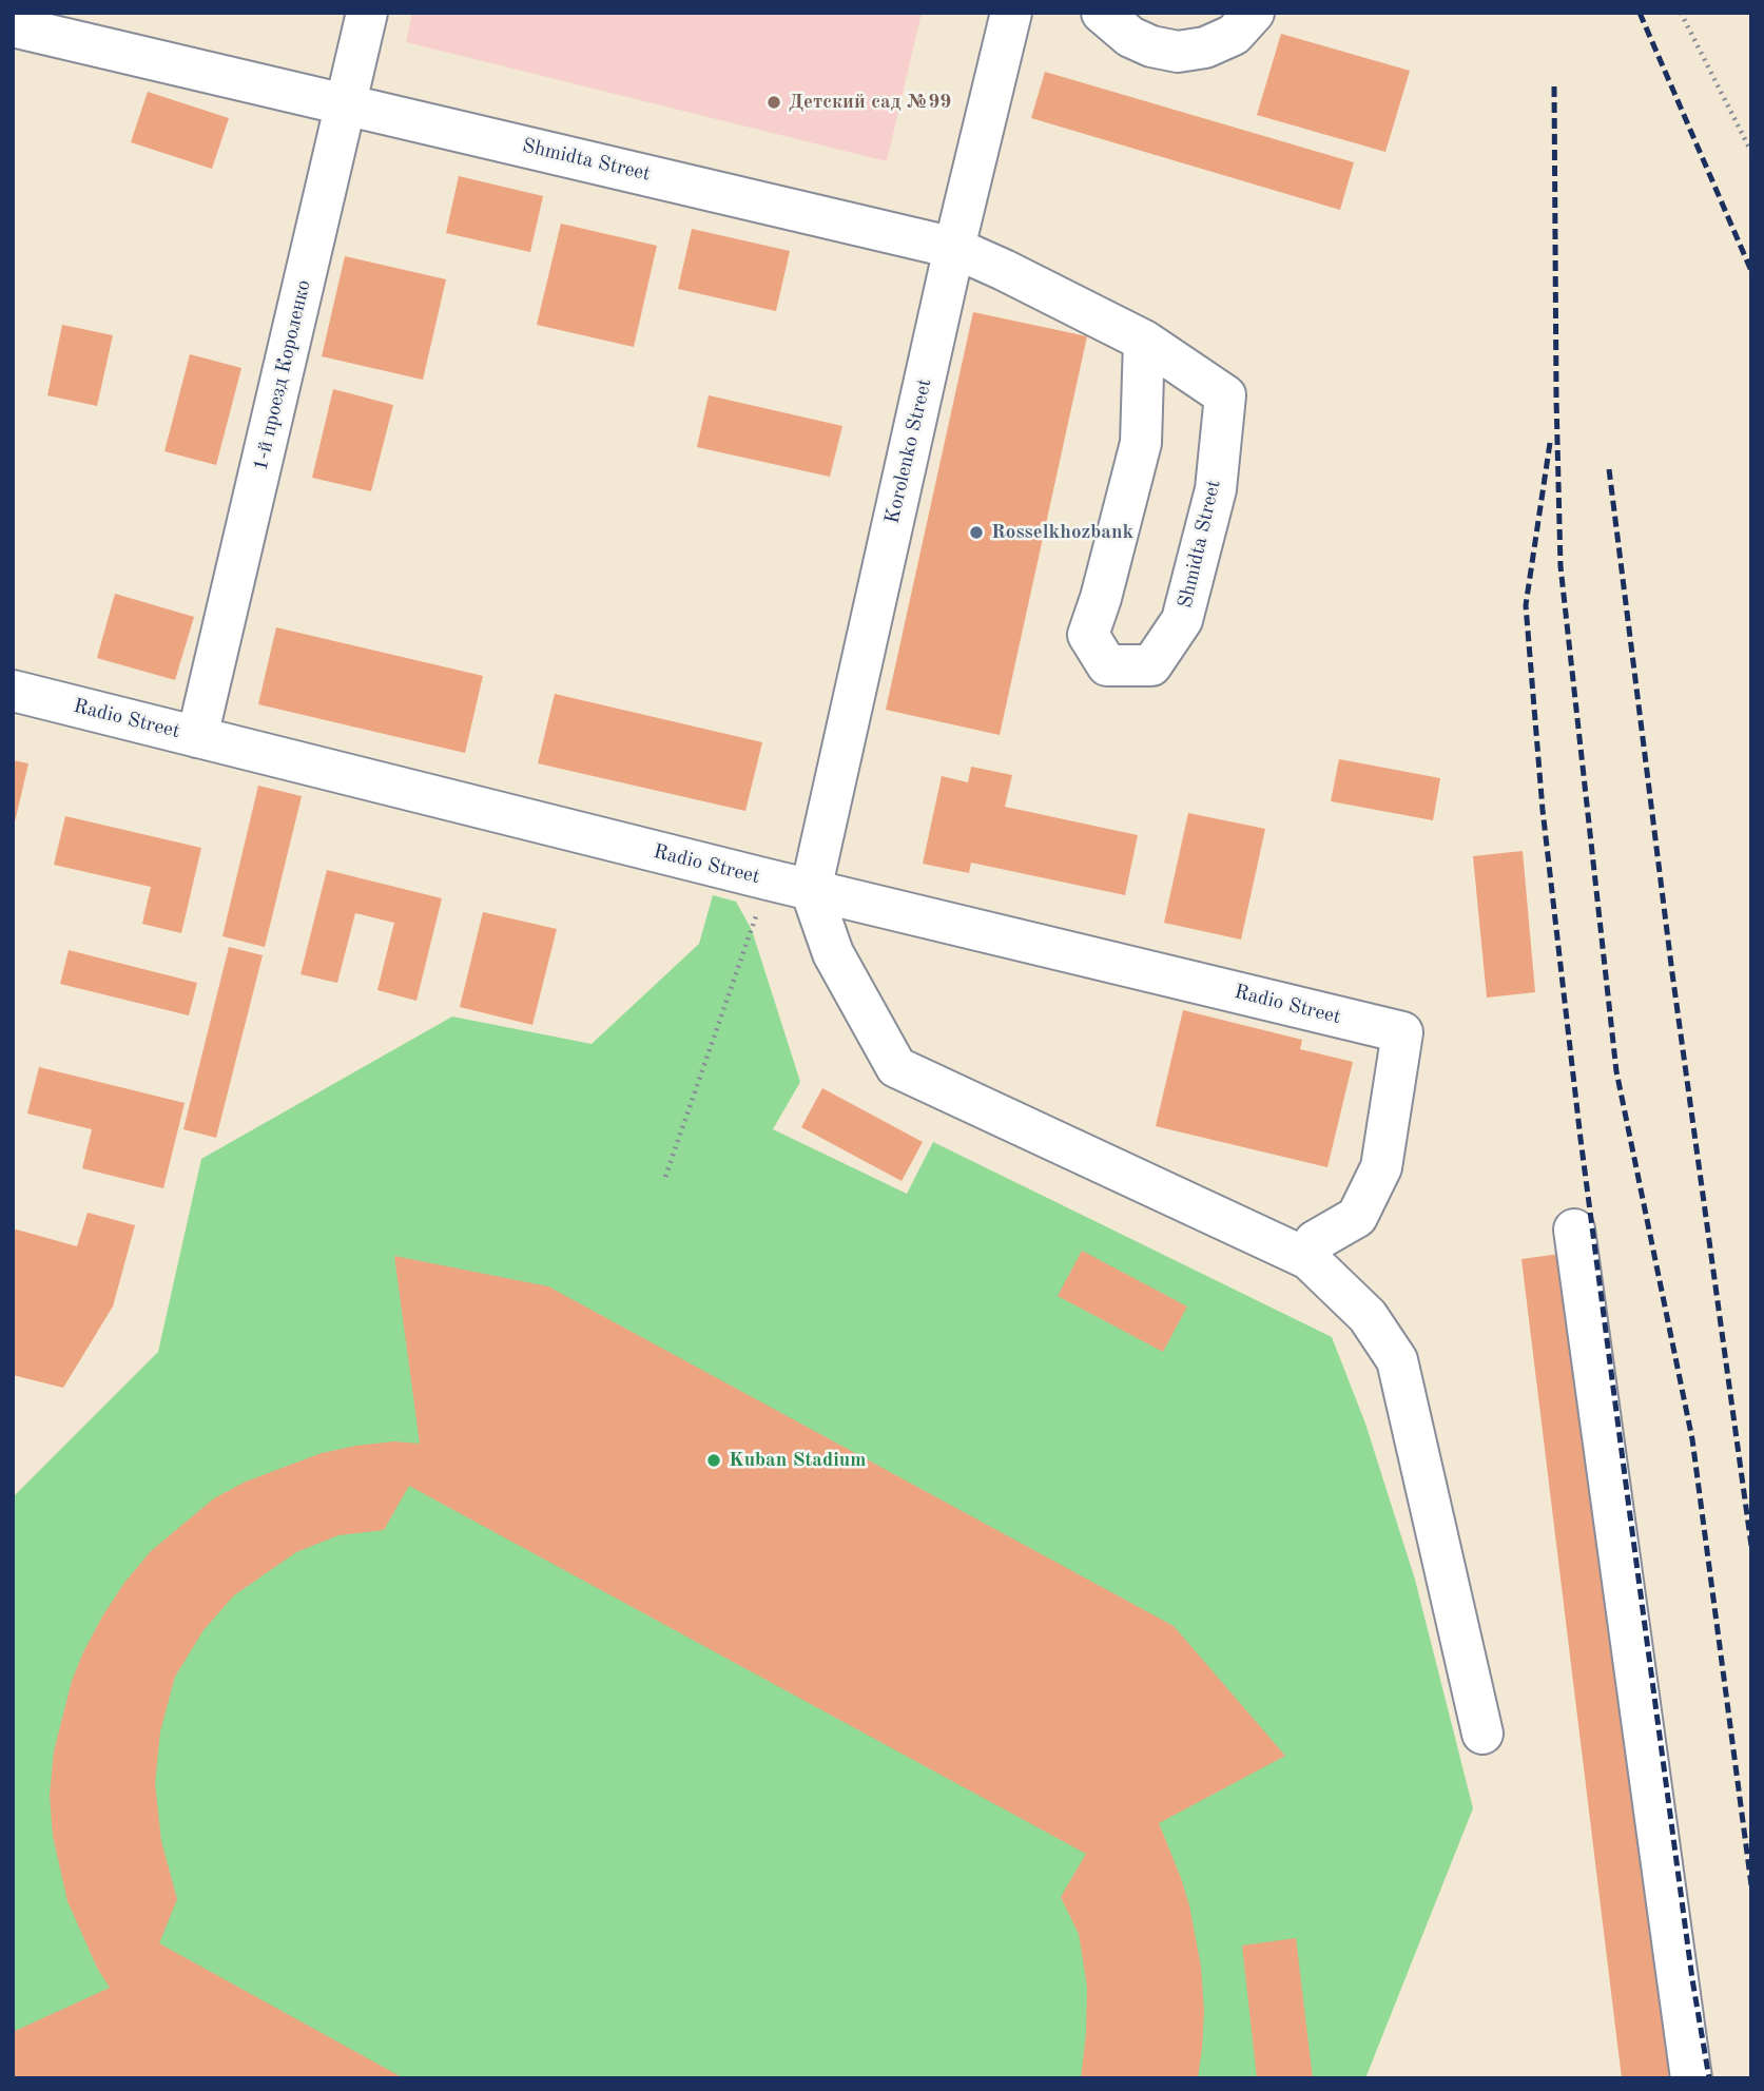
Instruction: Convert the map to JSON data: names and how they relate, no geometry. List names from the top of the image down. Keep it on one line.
{"streets":{"street":["Shmidta Street","1-й проезд Короленко","Korolenko Street","Radio Street"]},"crossings":[["Shmidta Street","1-й проезд Короленко"],["Shmidta Street","Korolenko Street"],["1-й проезд Короленко","Radio Street"],["Korolenko Street","Radio Street"]],"places":["Детский сад №99","Rosselkhozbank","Kuban Stadium"]}
